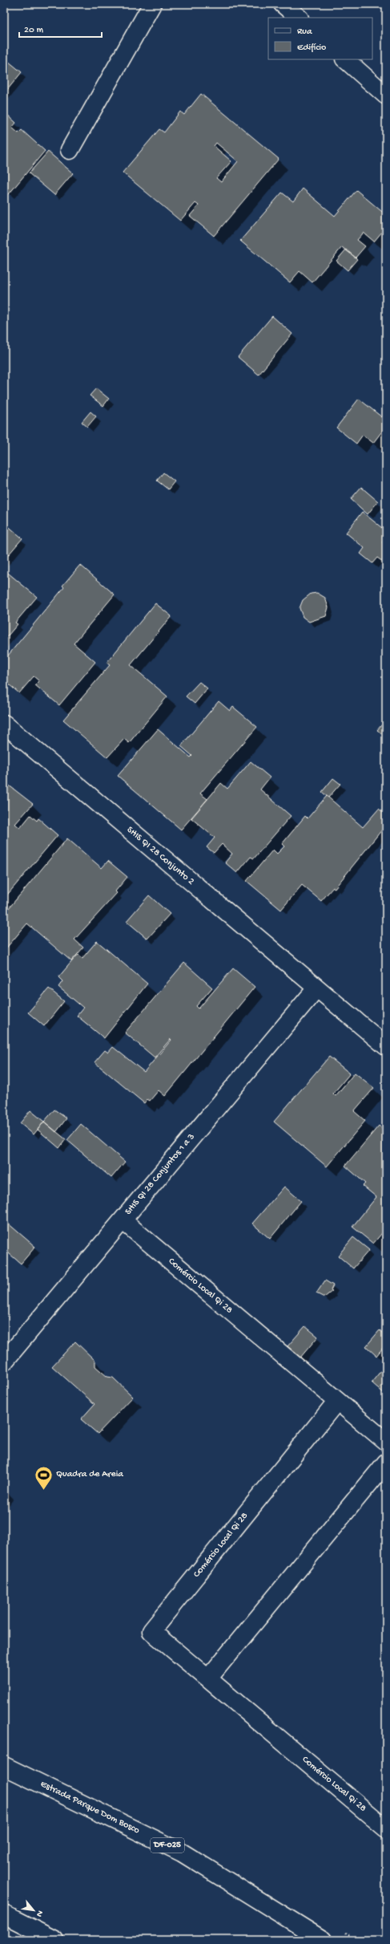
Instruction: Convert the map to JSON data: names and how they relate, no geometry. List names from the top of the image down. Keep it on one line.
{"streets":{"street":["SHIS QI 28 Conjunto 2","SHIS QI 28 Conjuntos 1 a 3","Comércio Local Qi 28","Estrada Parque Dom Bosco","DF-025"]},"crossings":[["SHIS QI 28 Conjunto 2","SHIS QI 28 Conjuntos 1 a 3"],["SHIS QI 28 Conjuntos 1 a 3","Comércio Local Qi 28"]],"places":{"sports":["Quadra de Areia"]},"legend":["Rua","Edifício"],"scale_bar":"20 m","north":"bottom right"}
